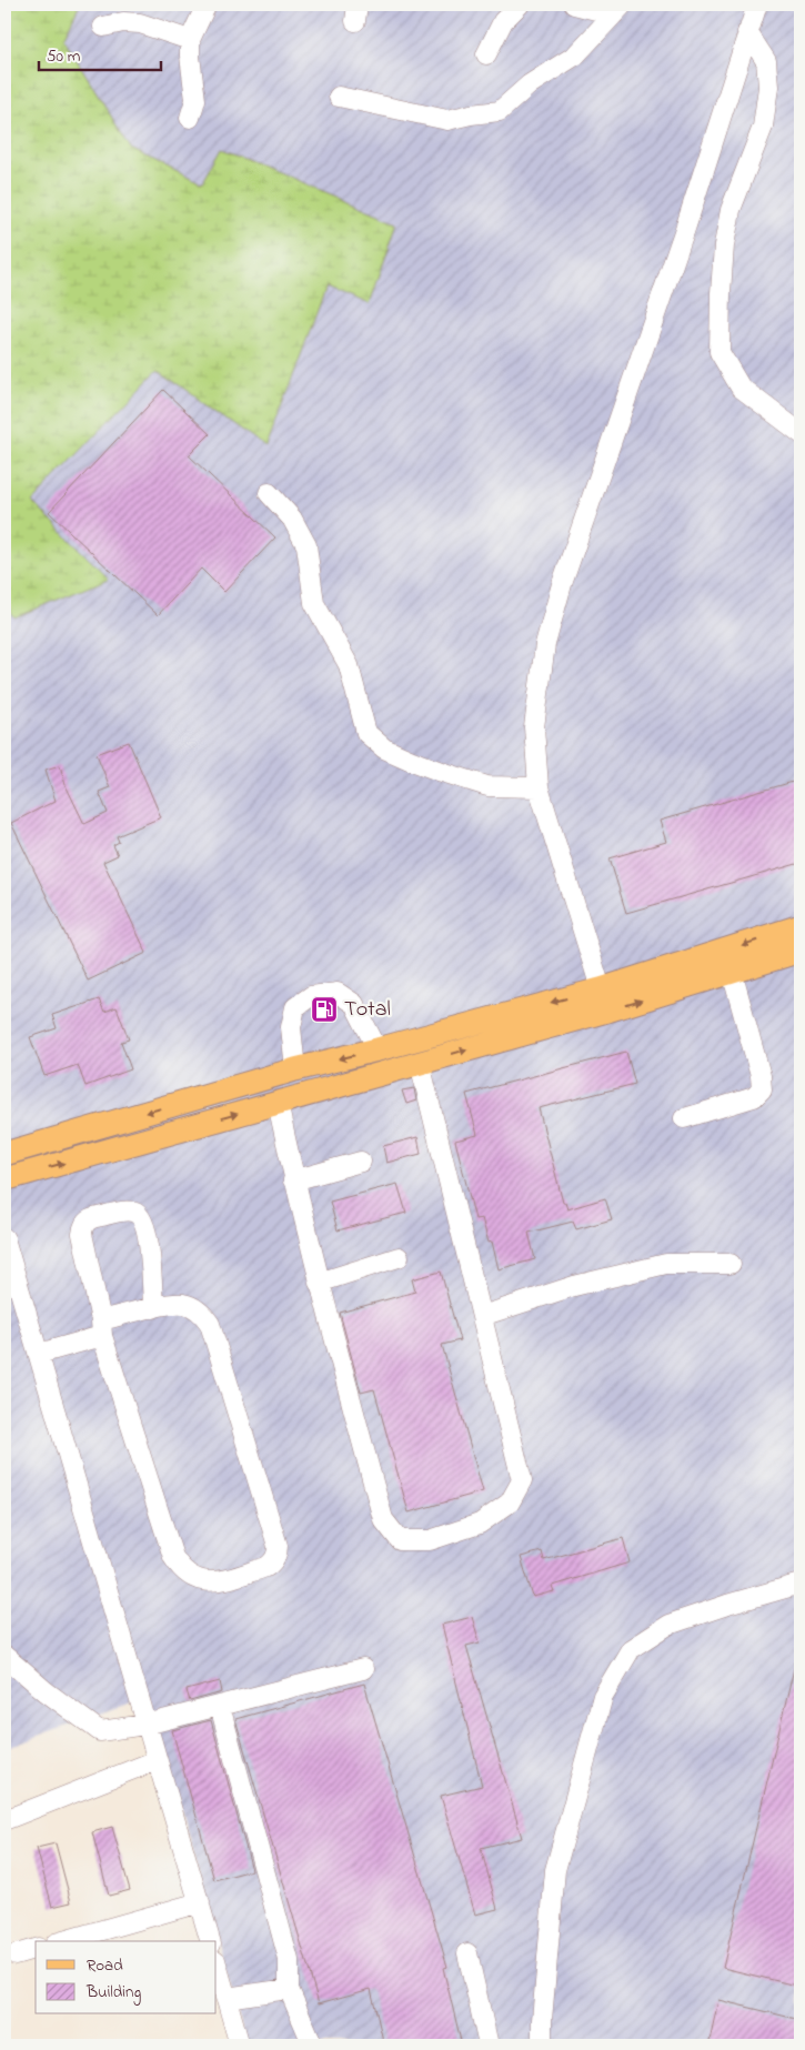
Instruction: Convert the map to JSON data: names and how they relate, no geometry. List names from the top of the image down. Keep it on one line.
{"places":{"fuel station":["Total"]},"legend":["Road","Building"],"scale_bar":"50 m"}
